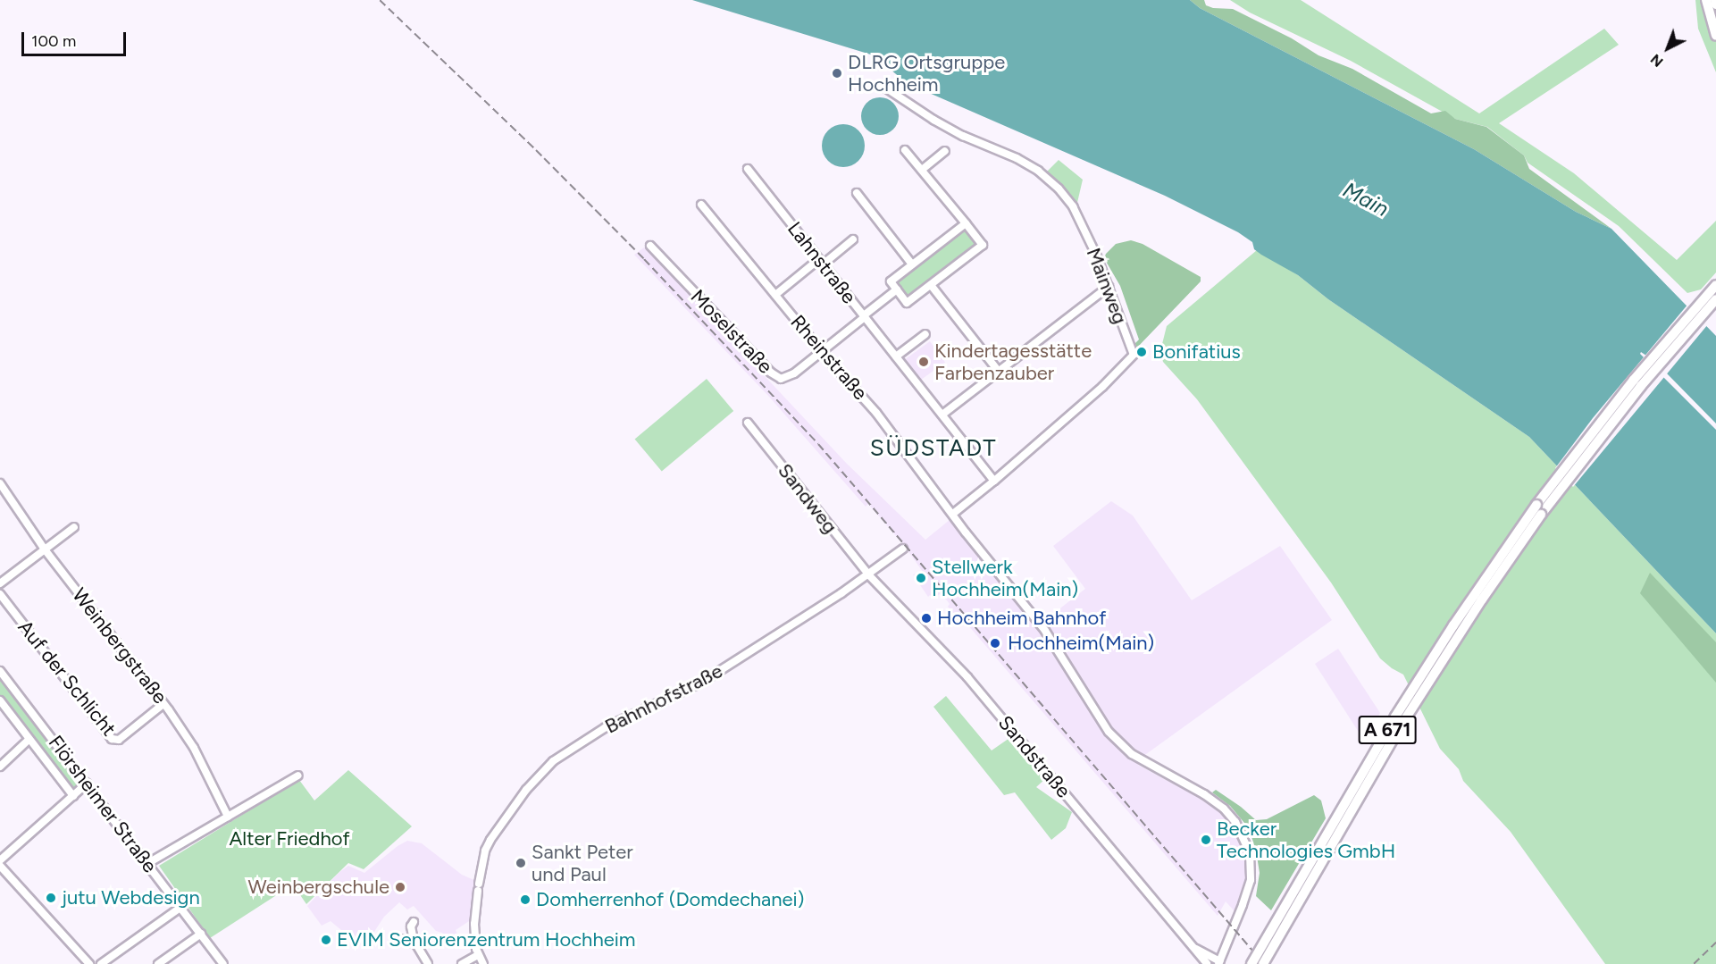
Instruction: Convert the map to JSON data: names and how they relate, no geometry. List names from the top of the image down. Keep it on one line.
{"streets":{"highway":["A 671"],"street":["Lahnstraße","Mainweg","Moselstraße","Rheinstraße","Sandweg","Weinbergstraße","Auf der Schlicht","Bahnhofstraße","Sandstraße","Flörsheimer Straße"]},"crossings":[["Lahnstraße","Mainweg"],["Lahnstraße","Moselstraße"],["Mainweg","Rheinstraße"],["Moselstraße","Rheinstraße"],["Rheinstraße","Sandstraße"],["Sandweg","Bahnhofstraße"],["Sandweg","Sandstraße"],["Weinbergstraße","Auf der Schlicht"],["Bahnhofstraße","Sandstraße"]],"districts":["SÜDSTADT"],"water":["Main"],"parks":["Alter Friedhof"],"places":["DLRG Ortsgruppe Hochheim","Bonifatius","Kindertagesstätte Farbenzauber","Stellwerk Hochheim(Main)","Hochheim Bahnhof","Hochheim(Main)","Becker Technologies GmbH","Sankt Peter und Paul","Weinbergschule","jutu Webdesign","Domherrenhof (Domdechanei)","EVIM Seniorenzentrum Hochheim"],"scale_bar":"100 m","north":"bottom left"}
